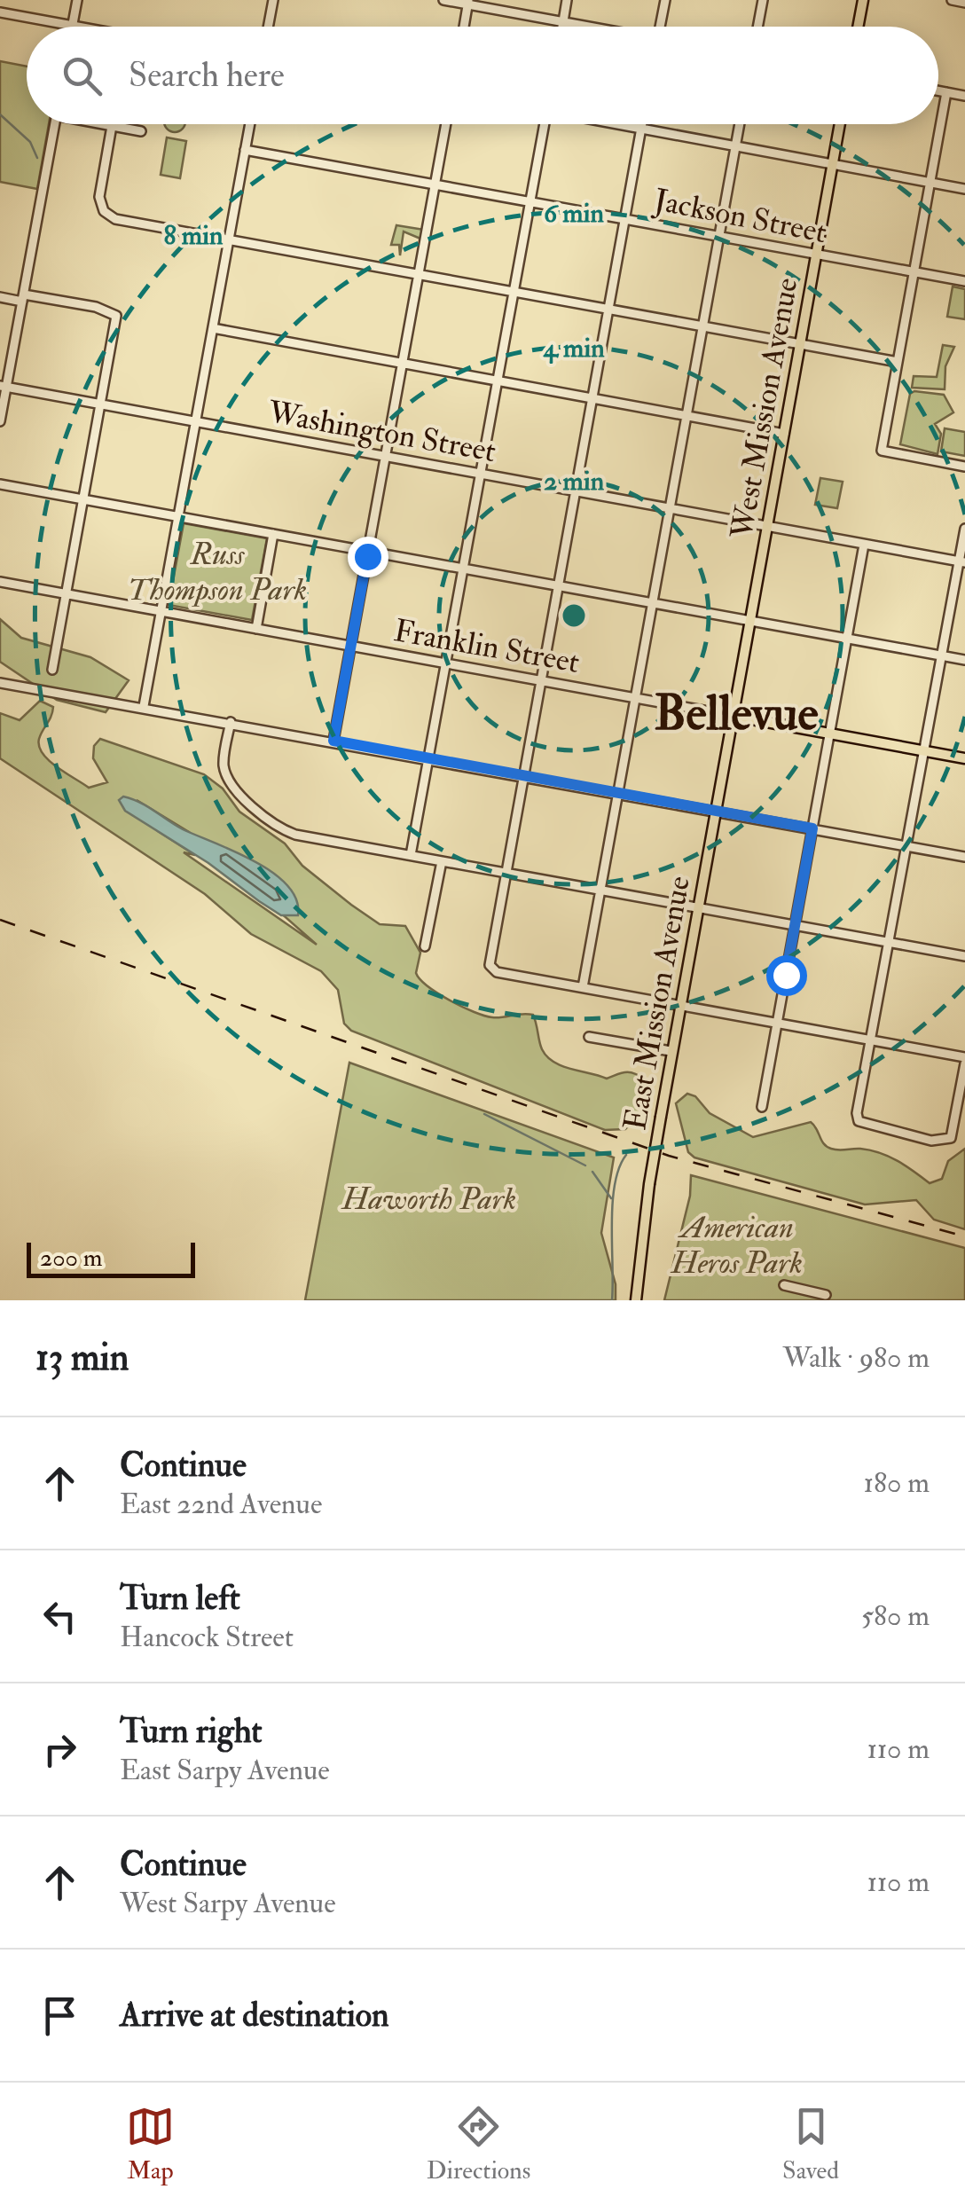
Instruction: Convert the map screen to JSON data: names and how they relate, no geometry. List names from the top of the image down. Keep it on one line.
{"streets":{"main road":["West Mission Avenue","Franklin Street","East Mission Avenue"],"street":["Jackson Street","Washington Street"]},"crossings":[["Jackson Street","West Mission Avenue"],["West Mission Avenue","Washington Street"],["West Mission Avenue","Franklin Street"],["West Mission Avenue","East Mission Avenue"],["Franklin Street","East Mission Avenue"]],"districts":["Bellevue"],"parks":["Russ Thompson Park","Haworth Park","American Heros Park"],"scale_bar":"200 m","page":{"search":"Search here","scale":"200 m","heading":["13 min","Walk · 980 m"],"list":[["Continue","East 22nd Avenue","180 m"],["Turn left","Hancock Street","580 m"],["Turn right","East Sarpy Avenue","110 m"],["Continue","West Sarpy Avenue","110 m"],"Arrive at destination"],"nav":["Map","Directions","Saved"]},"rings":["6 min","8 min","4 min","2 min"]}
